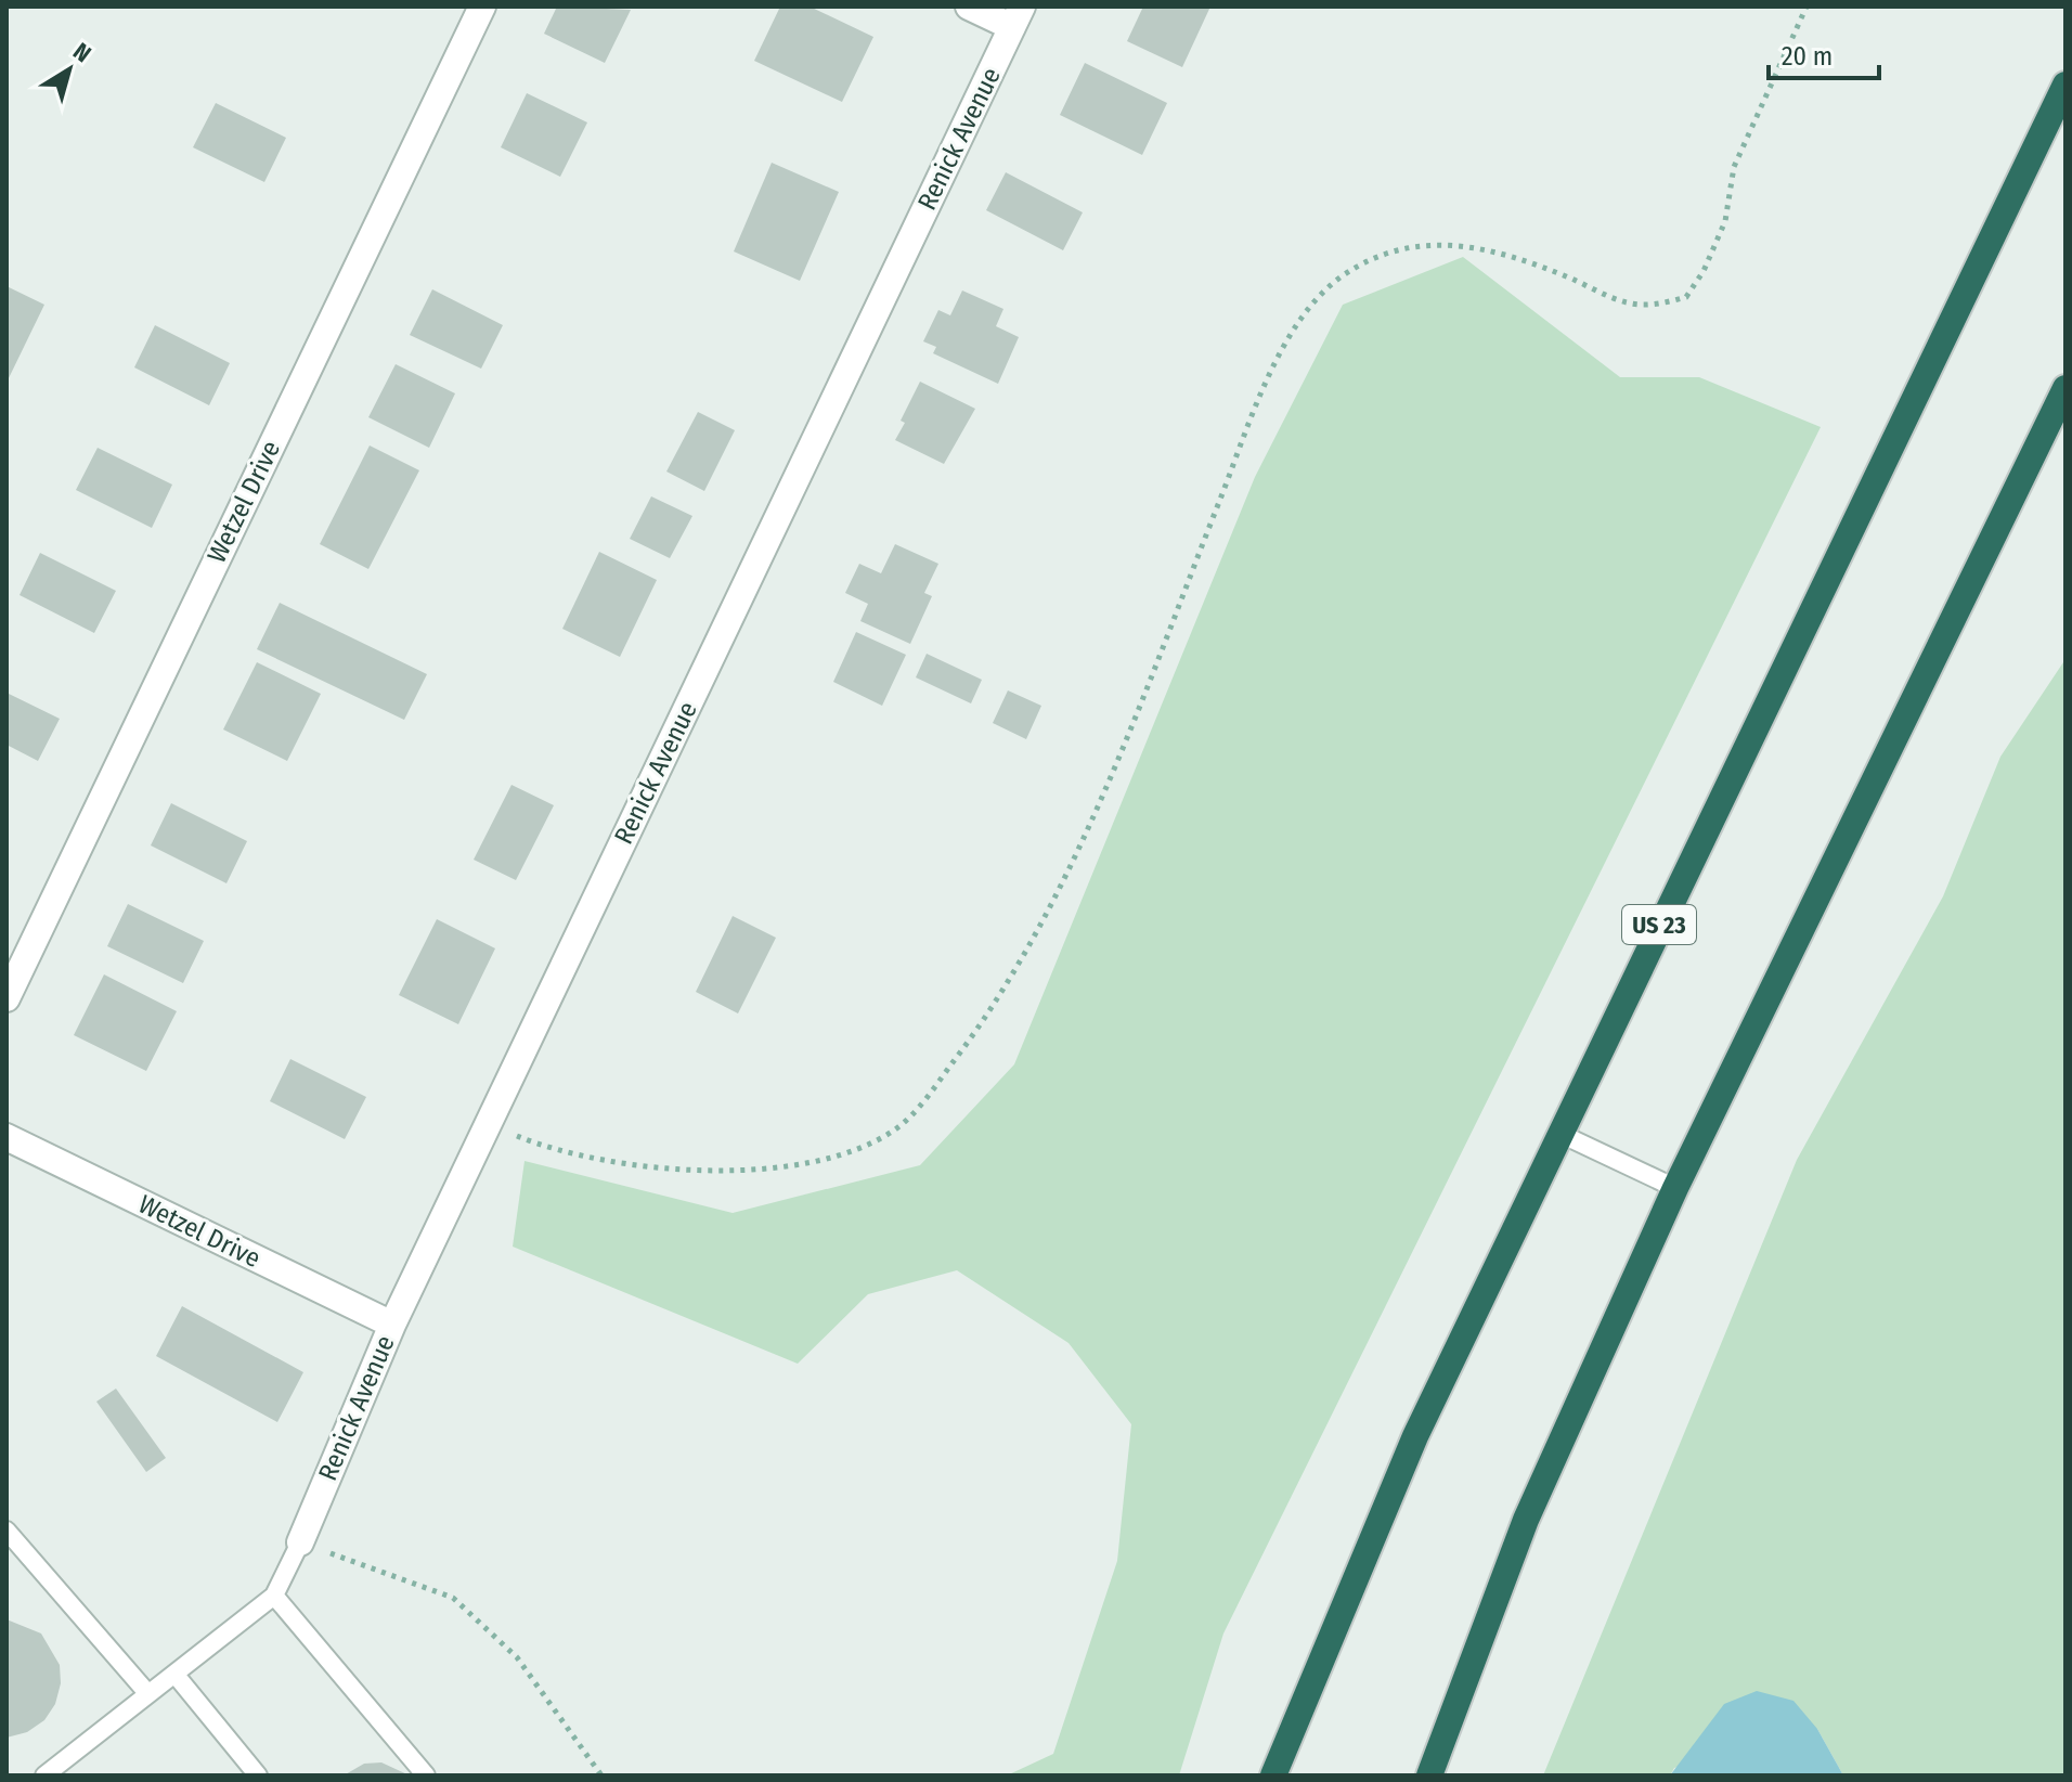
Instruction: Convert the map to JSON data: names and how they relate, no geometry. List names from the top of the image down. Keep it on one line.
{"streets":{"highway":["US 23"],"street":["Renick Avenue","Wetzel Drive"]},"crossings":[["Renick Avenue","Wetzel Drive"]],"scale_bar":"20 m","north":"top right"}
